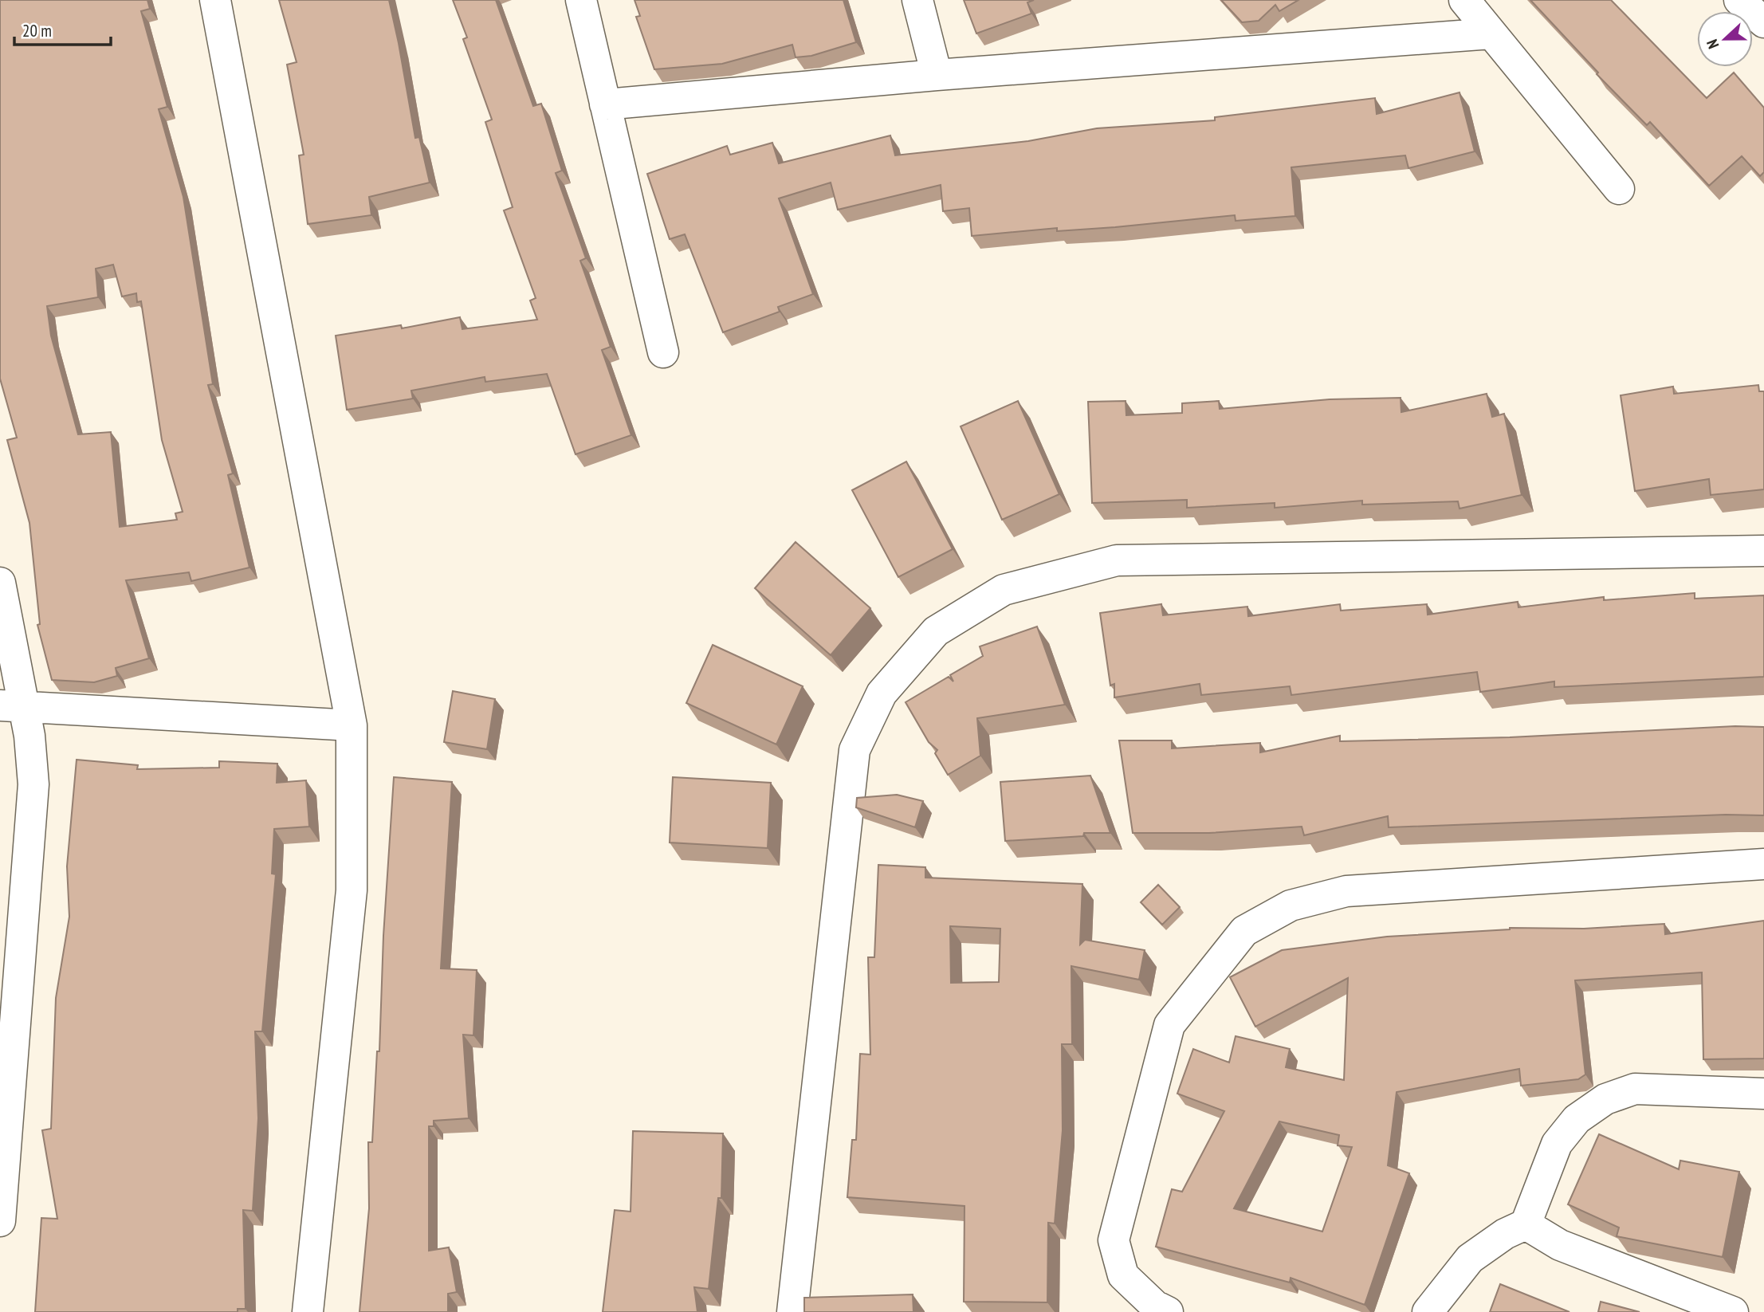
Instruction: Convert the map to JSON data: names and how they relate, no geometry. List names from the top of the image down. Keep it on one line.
{"scale_bar":"20 m","north":"left"}
